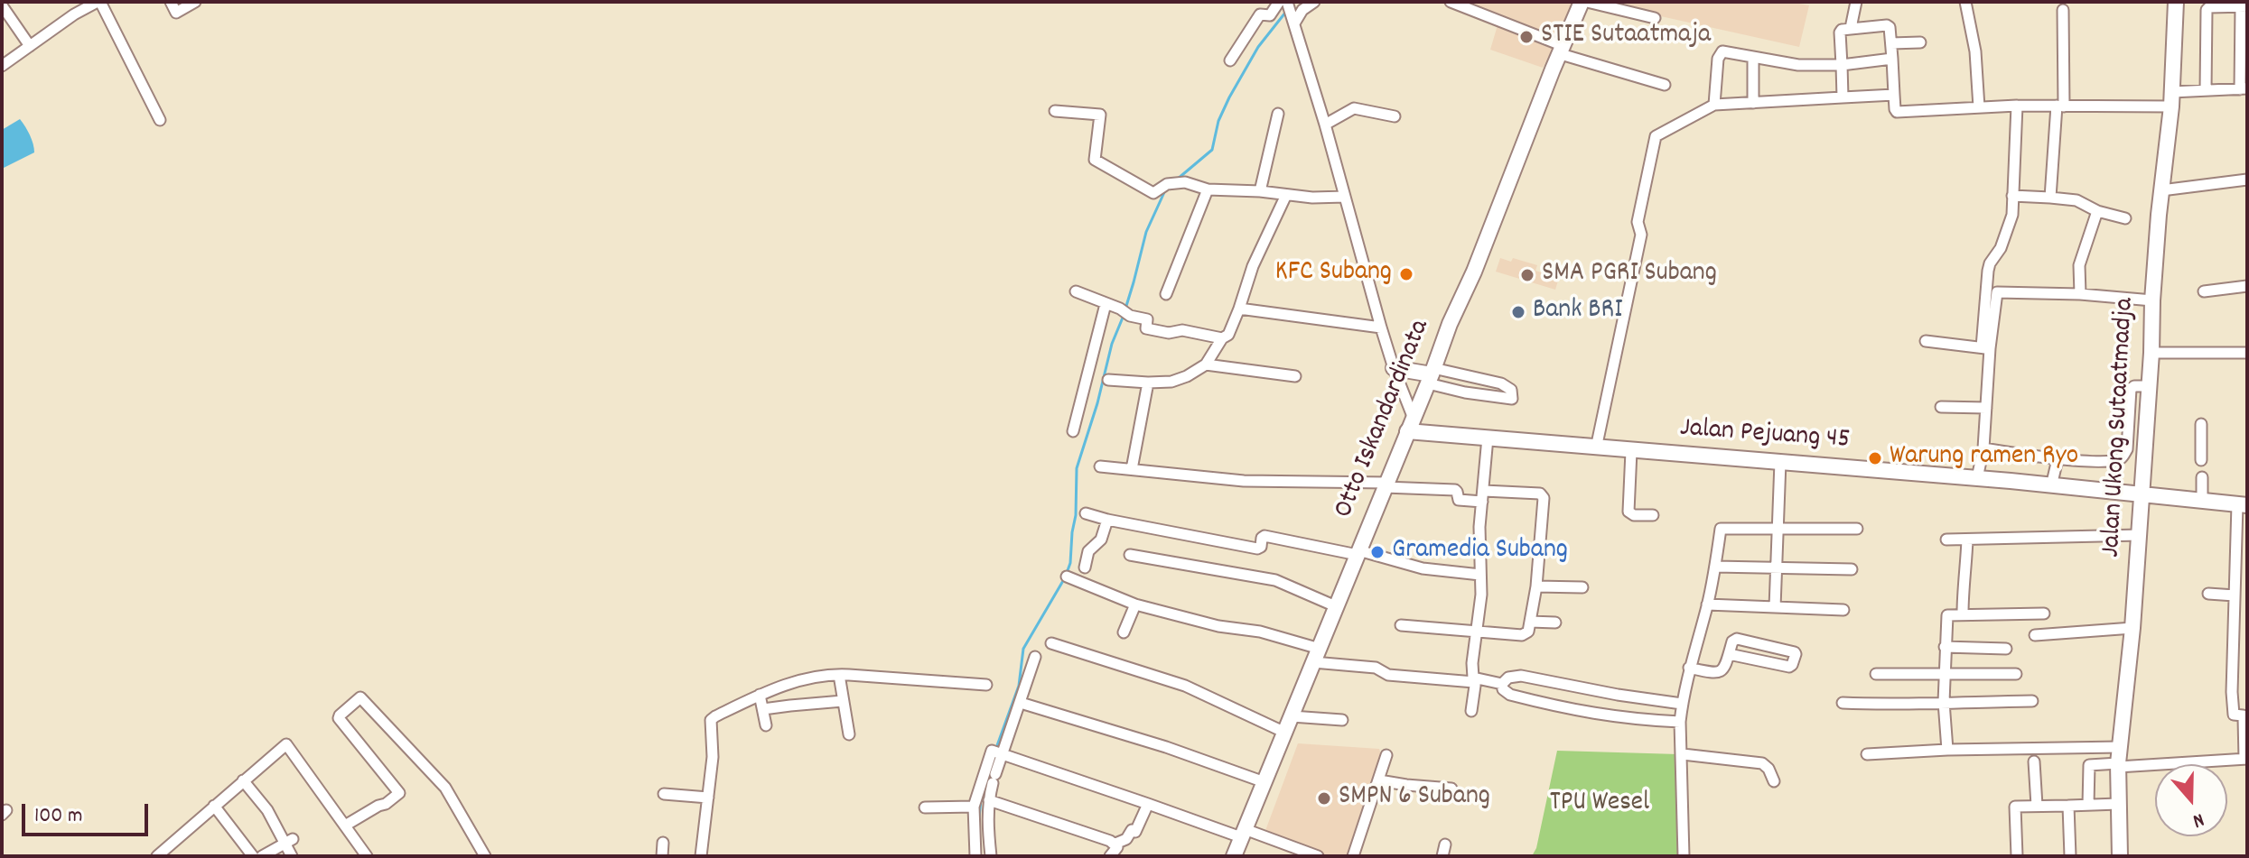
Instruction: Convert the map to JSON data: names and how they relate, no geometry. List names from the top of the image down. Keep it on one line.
{"streets":{"main road":["Otto Iskandardinata","Jalan Ukong Sutaatmadja","Jalan Pejuang 45"]},"crossings":[["Otto Iskandardinata","Jalan Pejuang 45"],["Jalan Ukong Sutaatmadja","Jalan Pejuang 45"]],"parks":["TPU Wesel"],"places":["STIE Sutaatmaja","KFC Subang","SMA PGRI Subang","Bank BRI","Warung ramen Ryo","Gramedia Subang","SMPN 6 Subang"],"scale_bar":"100 m","north":"bottom"}
